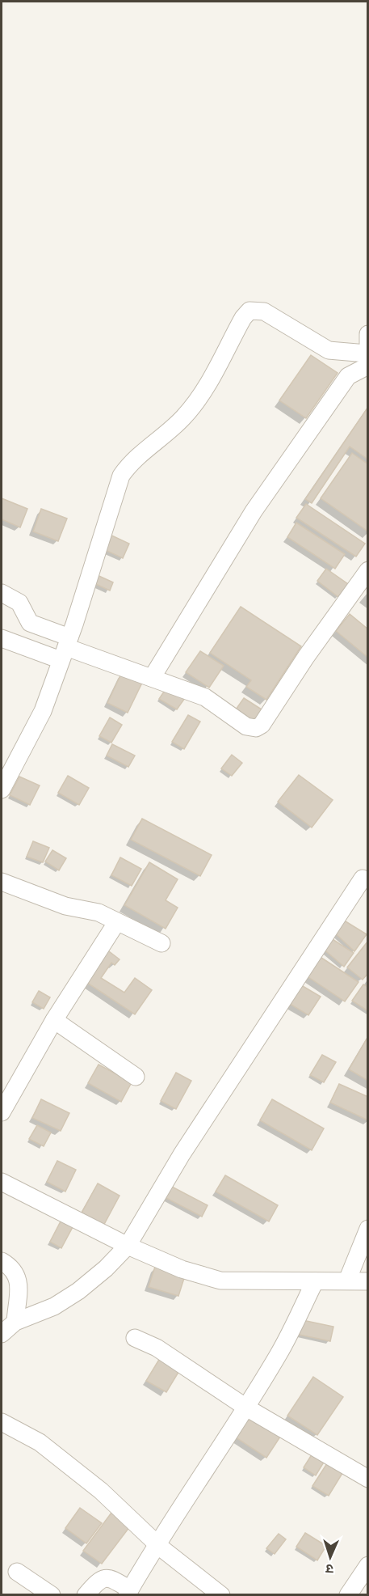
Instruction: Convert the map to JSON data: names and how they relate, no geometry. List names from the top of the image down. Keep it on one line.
{"north":"bottom"}
